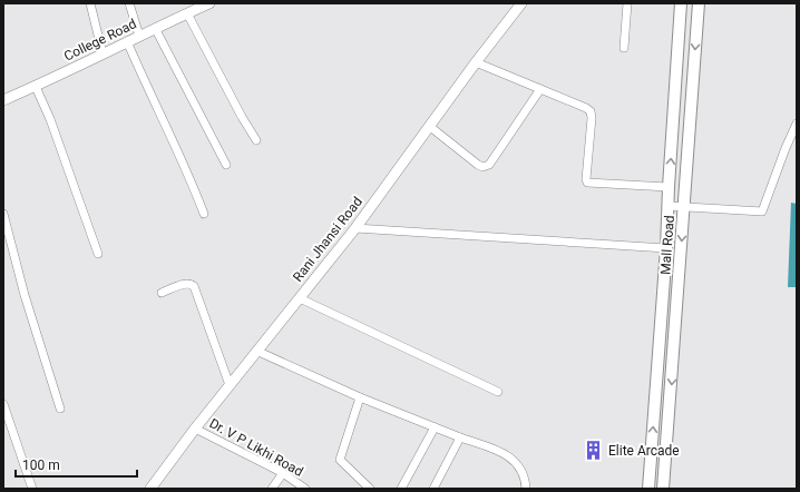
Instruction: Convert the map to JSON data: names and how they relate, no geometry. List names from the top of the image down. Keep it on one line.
{"streets":{"main road":["Mall Road"],"street":["College Road","Rani Jhansi Road","Dr. V P Likhi Road"]},"crossings":[["Rani Jhansi Road","Dr. V P Likhi Road"]],"places":{"building":["Elite Arcade"]},"scale_bar":"100 m"}
